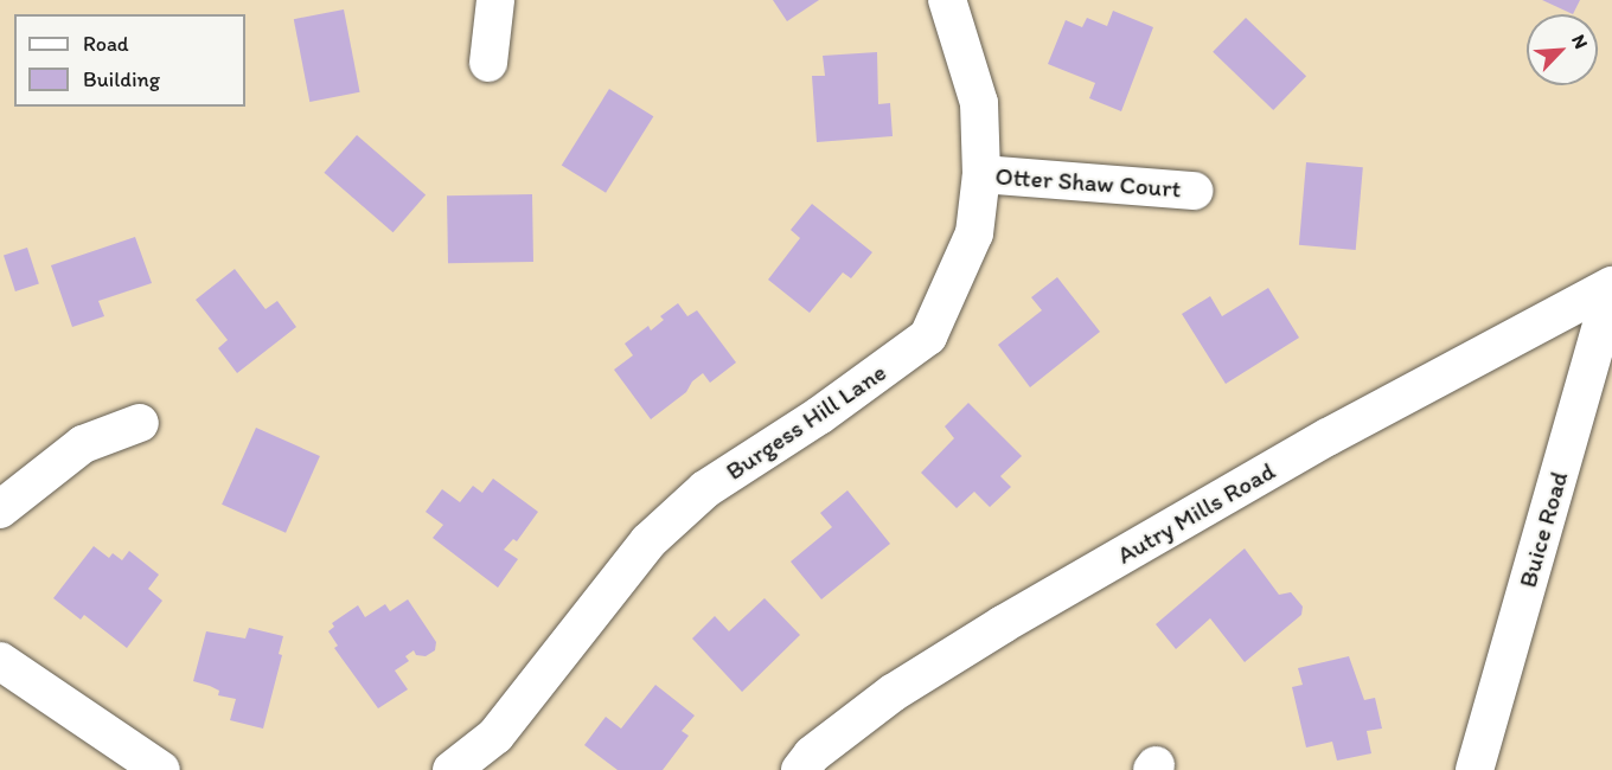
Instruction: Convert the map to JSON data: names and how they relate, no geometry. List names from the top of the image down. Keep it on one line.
{"streets":{"street":["Otter Shaw Court","Burgess Hill Lane","Autry Mills Road","Buice Road"]},"crossings":[["Otter Shaw Court","Burgess Hill Lane"],["Autry Mills Road","Buice Road"]],"legend":["Road","Building"],"north":"top right"}
